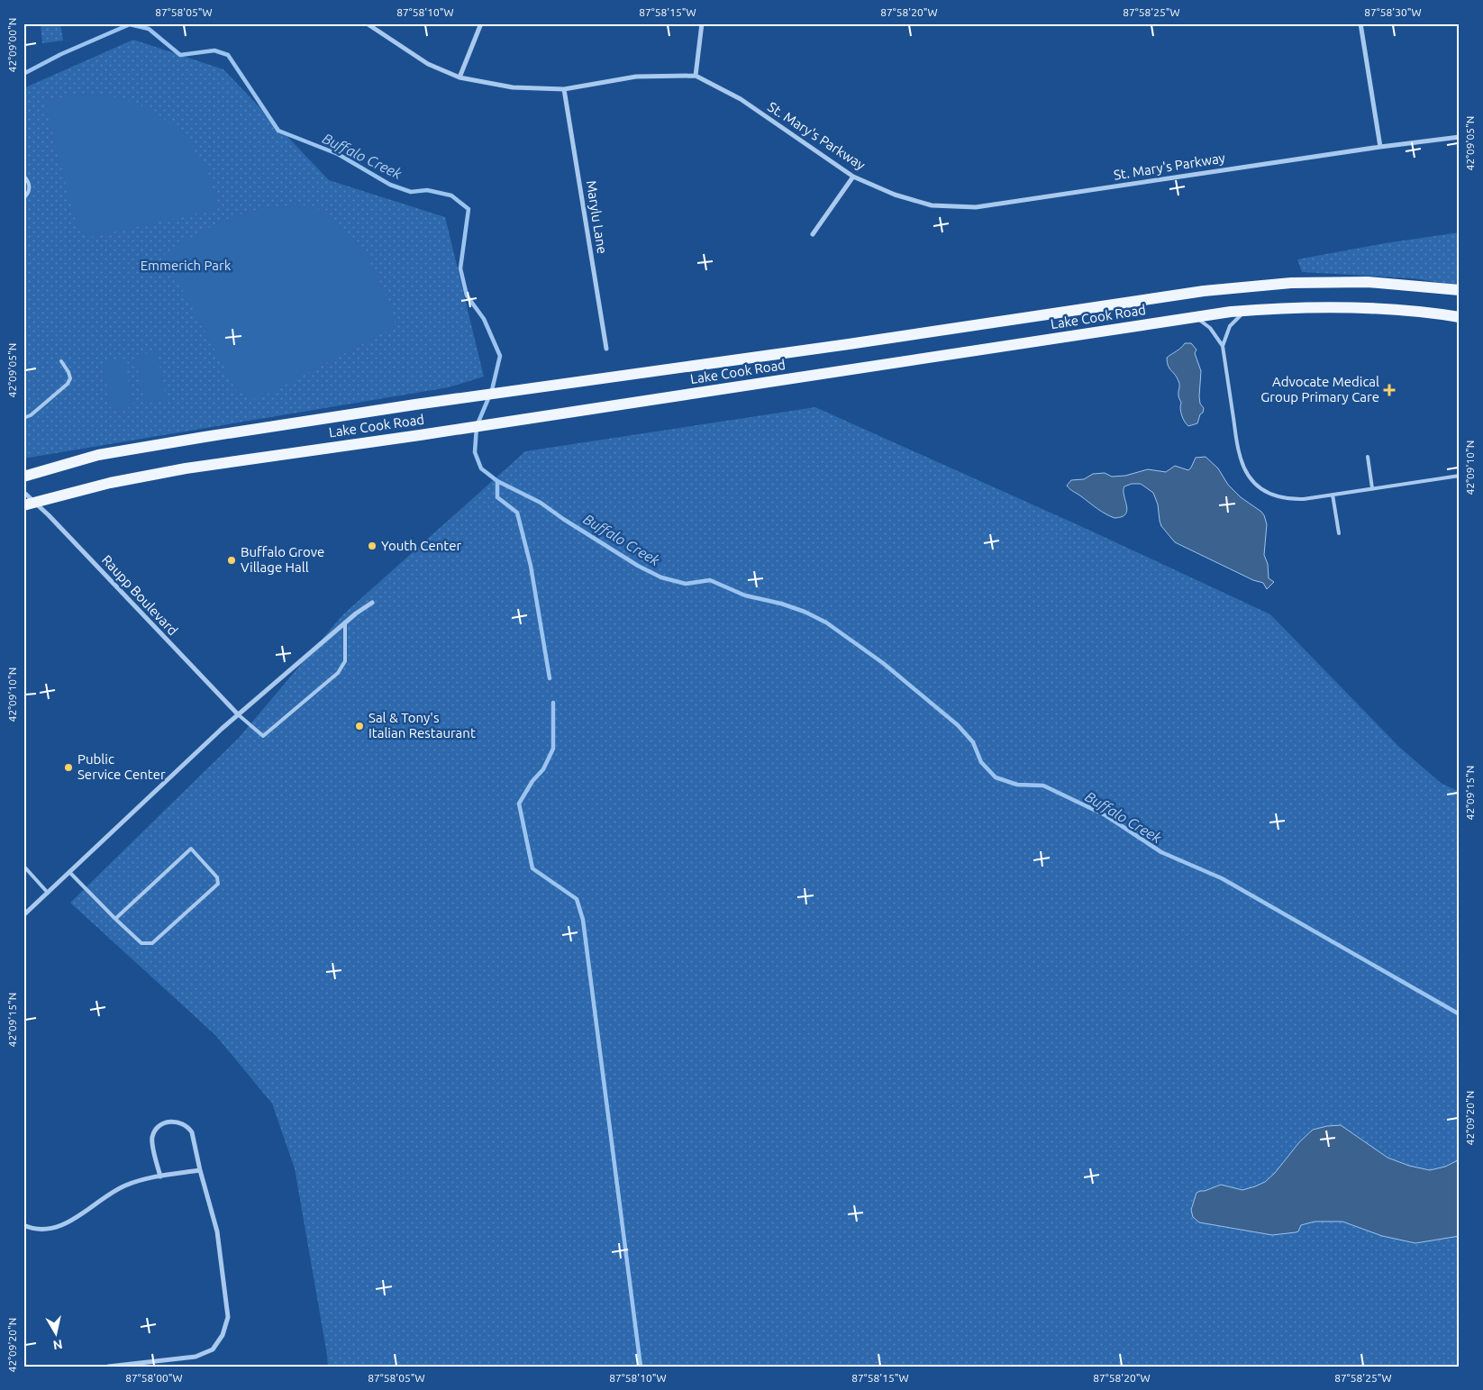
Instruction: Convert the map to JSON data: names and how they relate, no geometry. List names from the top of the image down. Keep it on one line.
{"streets":{"main road":["Lake Cook Road"],"street":["St. Mary's Parkway","Marylu Lane","Raupp Boulevard"]},"crossings":[["St. Mary's Parkway","Marylu Lane"],["Lake Cook Road","Raupp Boulevard"]],"water":["Buffalo Creek"],"parks":["Emmerich Park"],"places":{"health":["Advocate Medical Group Primary Care"],"other":["Youth Center","Buffalo Grove Village Hall","Sal & Tony's Italian Restaurant","Public Service Center"]},"north":"bottom","coordinates":["87°58'05\"W","87°58'10\"W","87°58'15\"W","87°58'20\"W","87°58'25\"W","87°58'30\"W","42°09'00\"N","42°09'05\"N","42°09'10\"N","42°09'15\"N","42°09'20\"N","87°58'00\"W"]}
